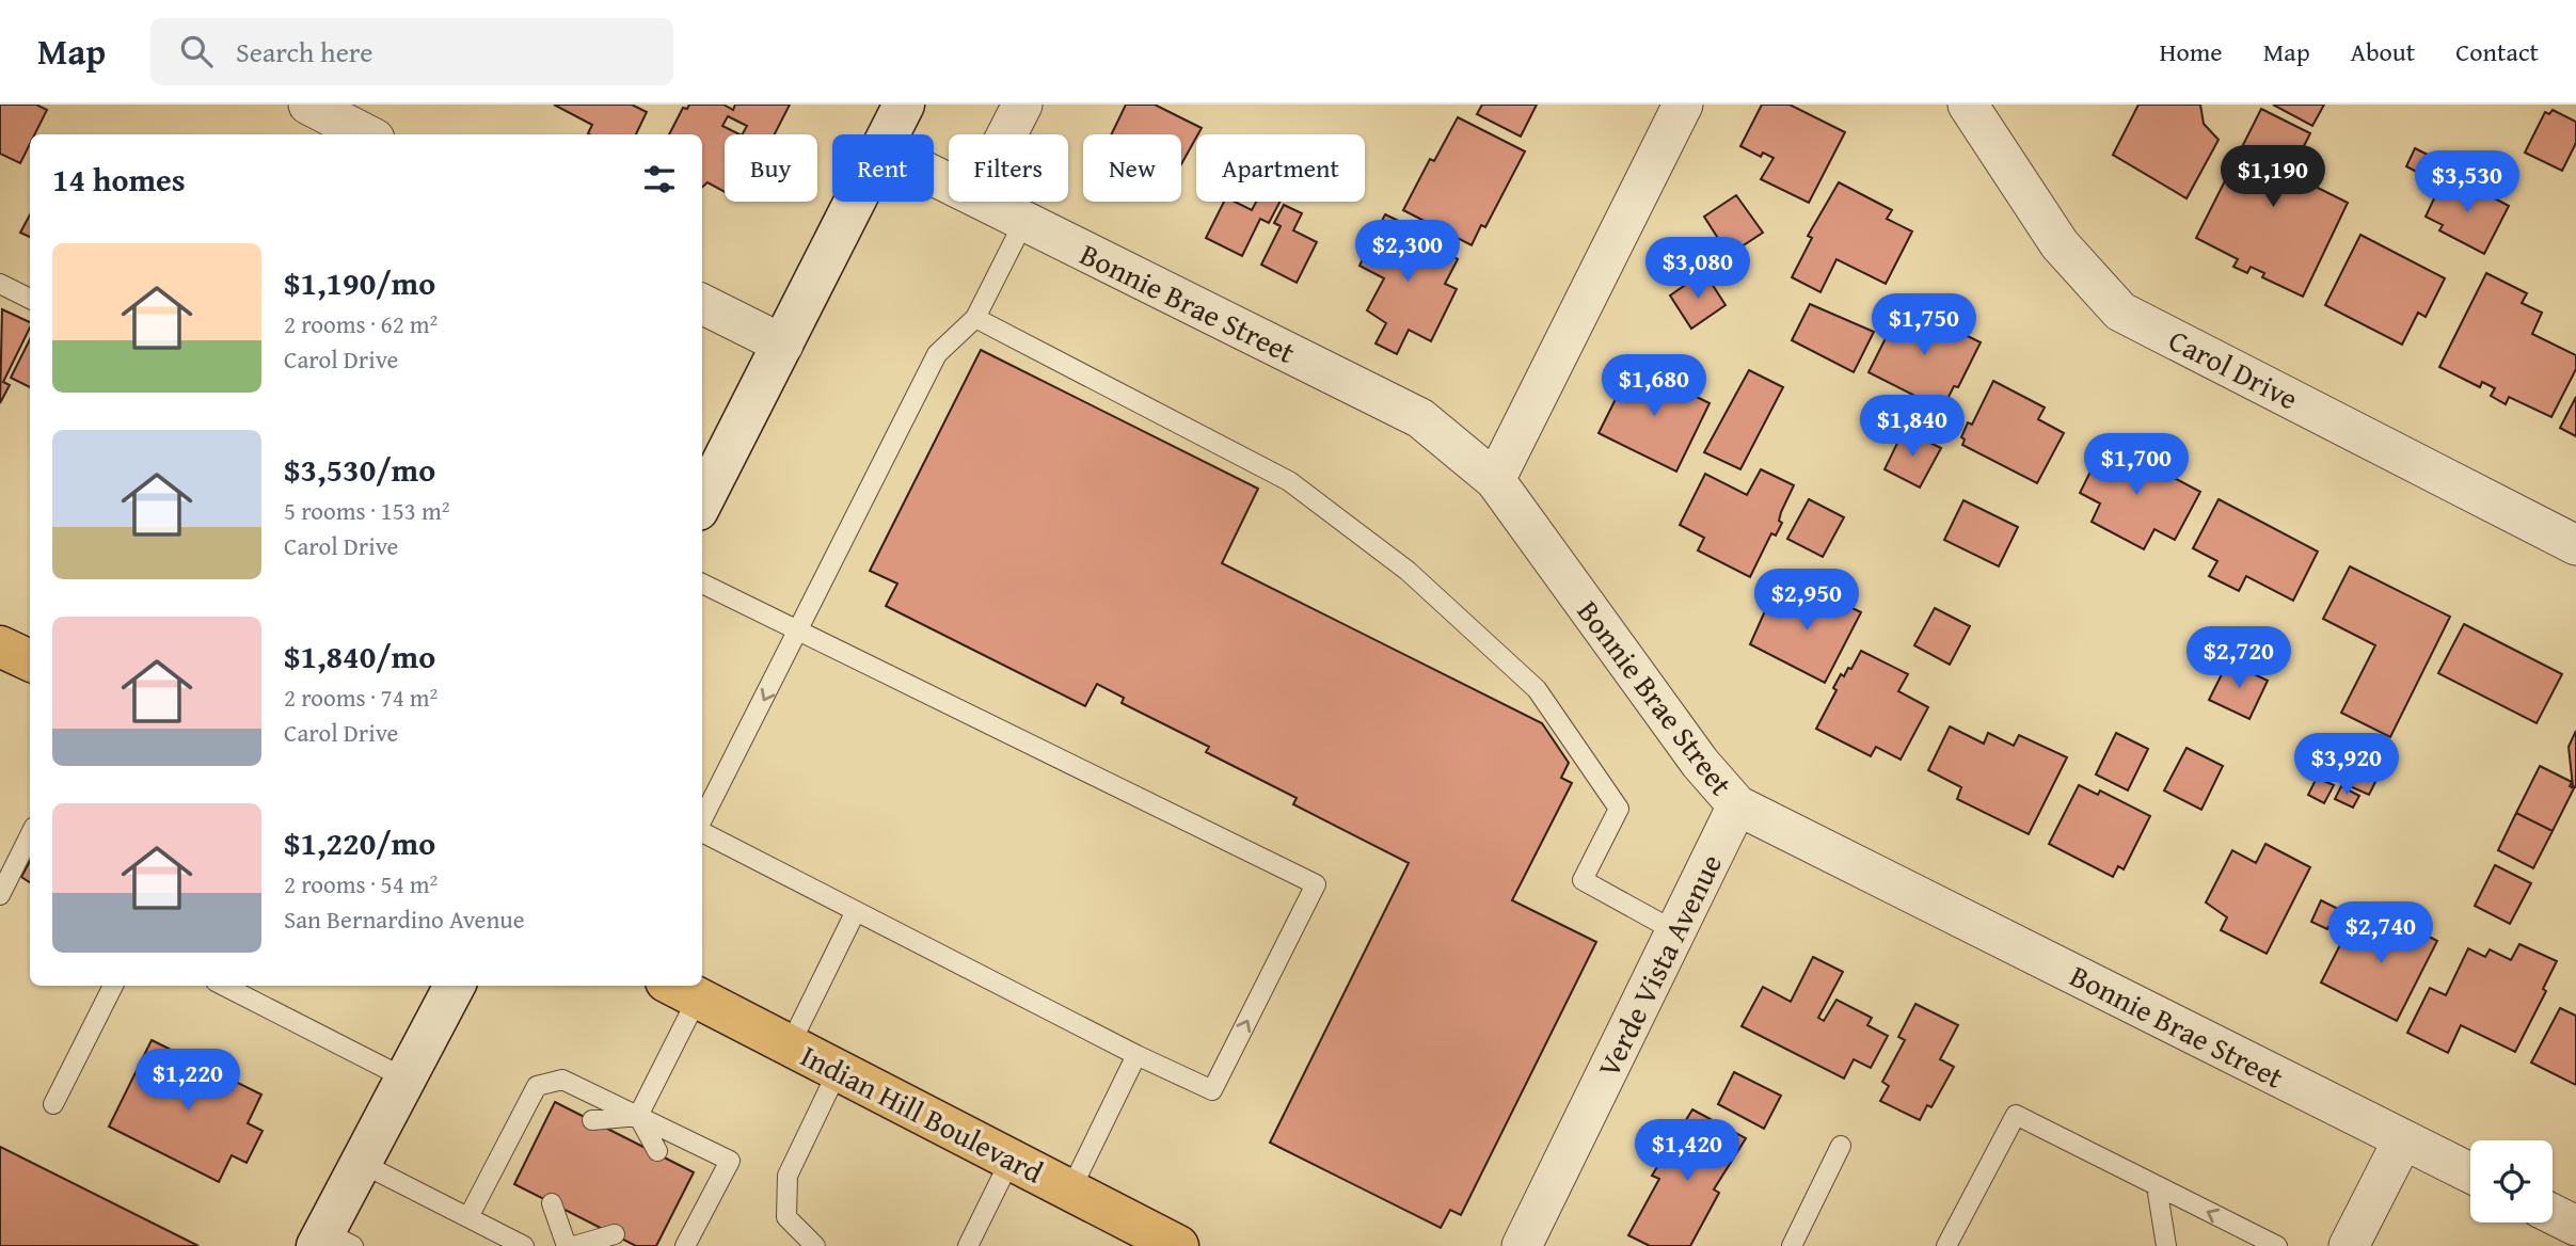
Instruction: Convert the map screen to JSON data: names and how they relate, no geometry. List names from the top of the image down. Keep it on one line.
{"streets":{"main road":["Indian Hill Boulevard"],"street":["Bonnie Brae Street","Carol Drive","Verde Vista Avenue"]},"crossings":[["Bonnie Brae Street","Verde Vista Avenue"]],"page":{"header":"Map","search":"Search here","nav":["Home","Map","About","Contact"],"chip":["Buy","Rent","Filters","New","Apartment"],"heading":"14 homes","price":["$1,190","$3,530","$2,300","$3,080","$1,750","$1,680","$1,840","$1,700","$2,950","$2,720","$3,920","$2,740","$1,220","$1,420"],"list":[{"name":"$1,190/mo","note":"2 rooms · 62 m² · Carol Drive"},{"name":"$3,530/mo","note":"5 rooms · 153 m² · Carol Drive"},{"name":"$1,840/mo","note":"2 rooms · 74 m² · Carol Drive"},{"name":"$1,220/mo","note":"2 rooms · 54 m² · San Bernardino Avenue"}]}}
